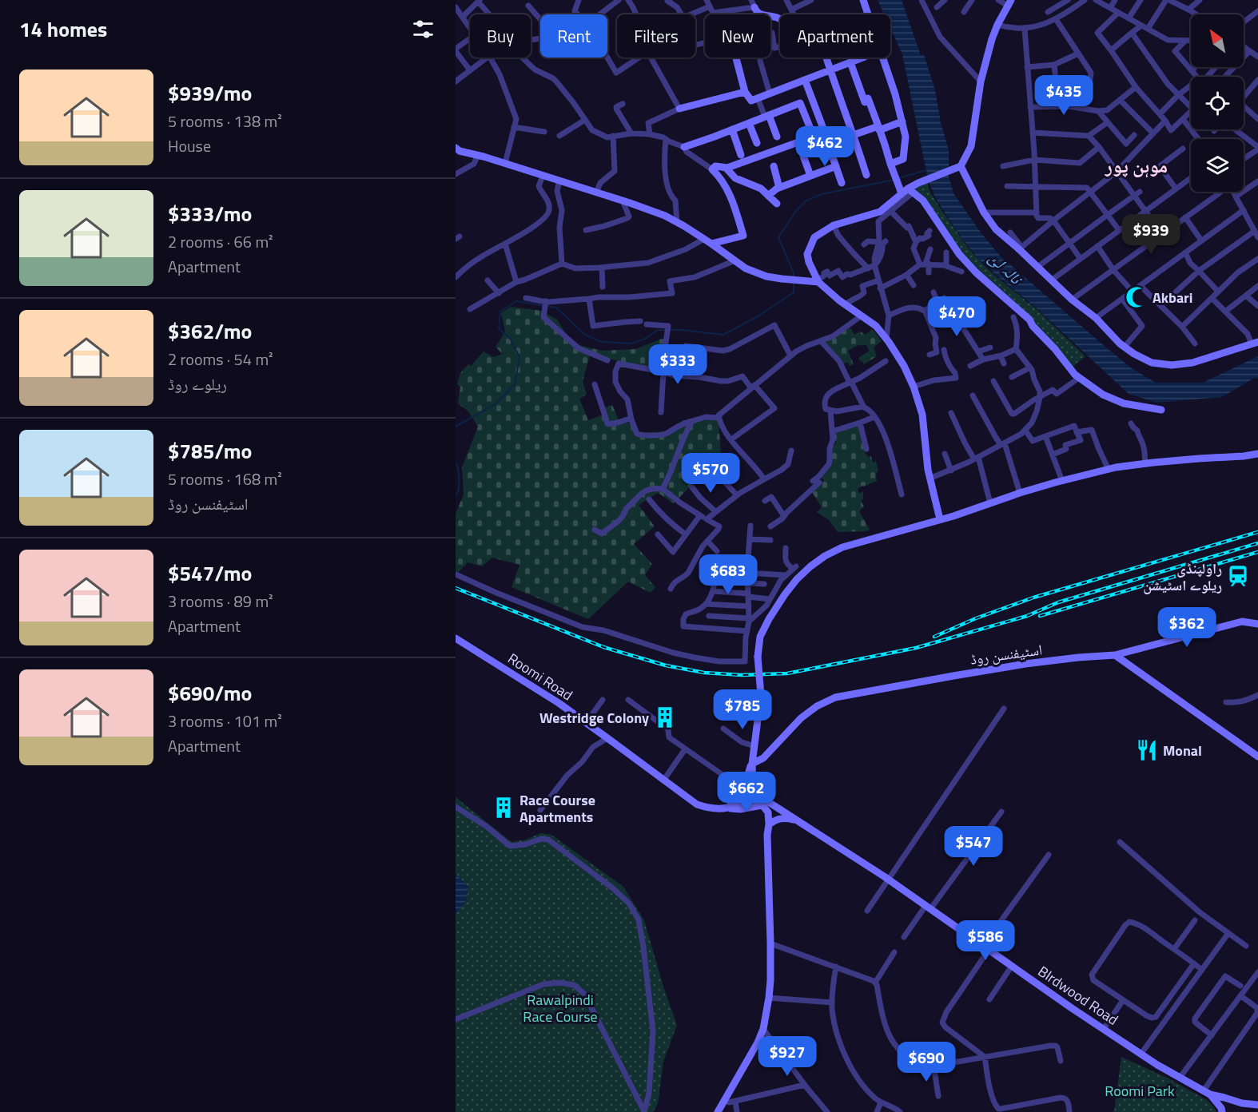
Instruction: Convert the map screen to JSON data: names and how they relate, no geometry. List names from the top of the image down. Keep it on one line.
{"streets":{"street":["اسٹیفنسن روڈ","Roomi Road","BIrdwood Road"]},"crossings":[["Roomi Road","BIrdwood Road"]],"districts":["موہن پور"],"water":["نالہ لئ"],"parks":["Rawalpindi Race Course","Roomi Park"],"places":{"mosque":["Akbari"],"station":["راولپنڈی ریلوے اسٹیشن"],"building":["Westridge Colony","Race Course Apartments"],"restaurant":["Monal"]},"north":"top left","page":{"heading":"14 homes","chip":["Buy","Rent","Filters","New","Apartment"],"list":[{"name":"$939/mo","note":"5 rooms · 138 m² · House"},{"name":"$333/mo","note":"2 rooms · 66 m² · Apartment"},{"name":"$362/mo","note":"2 rooms · 54 m² · ریلوے روڈ"},{"name":"$785/mo","note":"5 rooms · 168 m² · اسٹیفنسن روڈ"},{"name":"$547/mo","note":"3 rooms · 89 m² · Apartment"},{"name":"$690/mo","note":"3 rooms · 101 m² · Apartment"}],"price":["$435","$462","$939","$470","$333","$570","$683","$362","$785","$662","$547","$586","$927","$690"]}}
